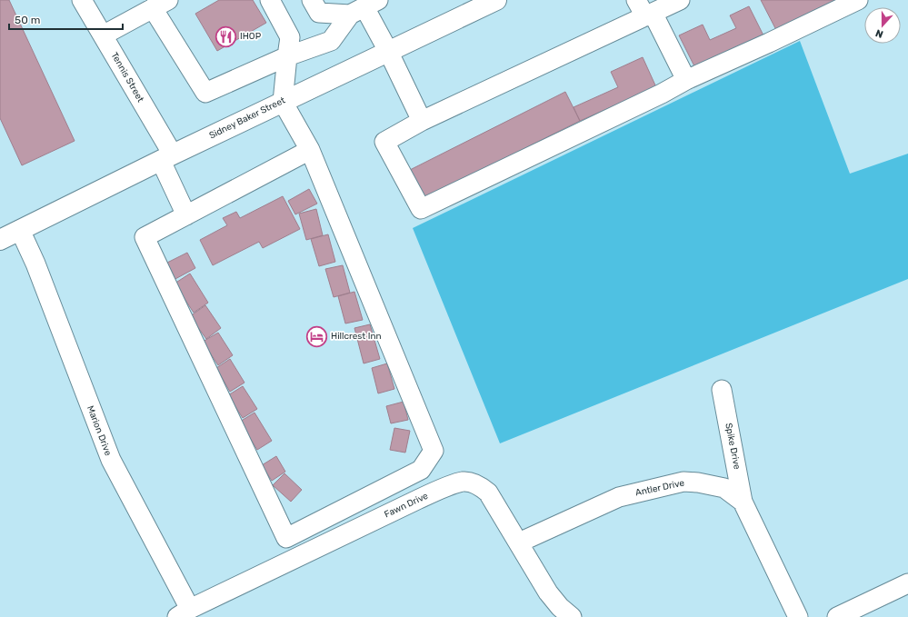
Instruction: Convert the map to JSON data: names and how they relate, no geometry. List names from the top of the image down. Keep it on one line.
{"streets":{"main road":["Sidney Baker Street"],"street":["Tennis Street","Marion Drive","Spike Drive","Antler Drive","Fawn Drive"]},"crossings":[["Tennis Street","Sidney Baker Street"],["Sidney Baker Street","Marion Drive"],["Marion Drive","Fawn Drive"],["Spike Drive","Antler Drive"],["Antler Drive","Fawn Drive"]],"places":{"restaurant":["IHOP"],"hotel":["Hillcrest Inn"]},"scale_bar":"50 m","north":"bottom"}
